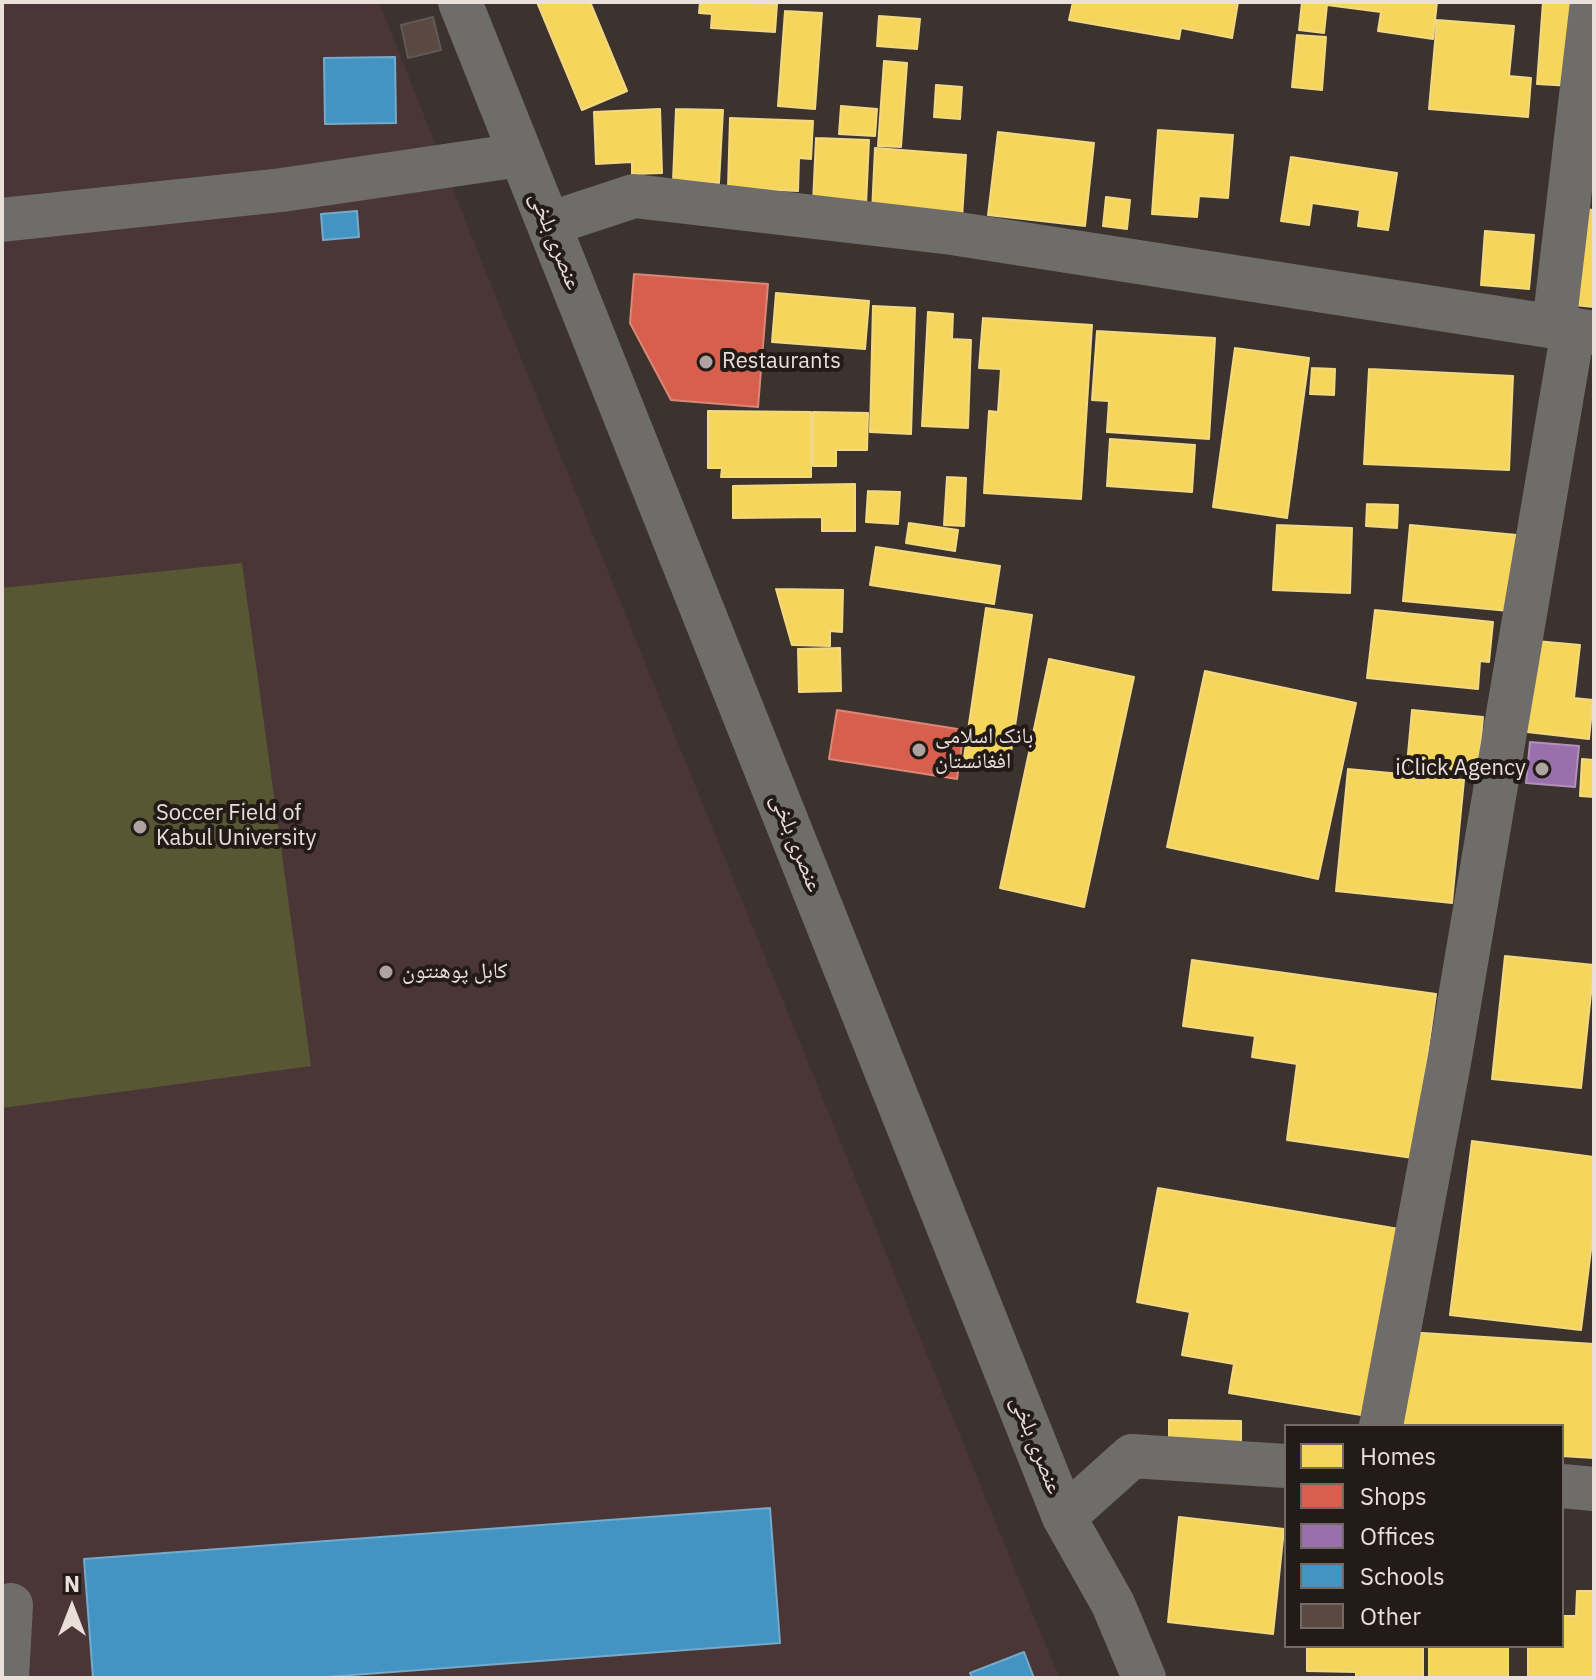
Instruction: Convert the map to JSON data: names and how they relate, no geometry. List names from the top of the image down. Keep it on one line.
{"streets":{"street":["عنصری بلخی"]},"places":["Restaurants","بانک اسلامی افغانستان","iClick Agency","Soccer Field of Kabul University","کابل پوهنتون"],"legend":["Homes","Shops","Offices","Schools","Other"],"north":"top"}
